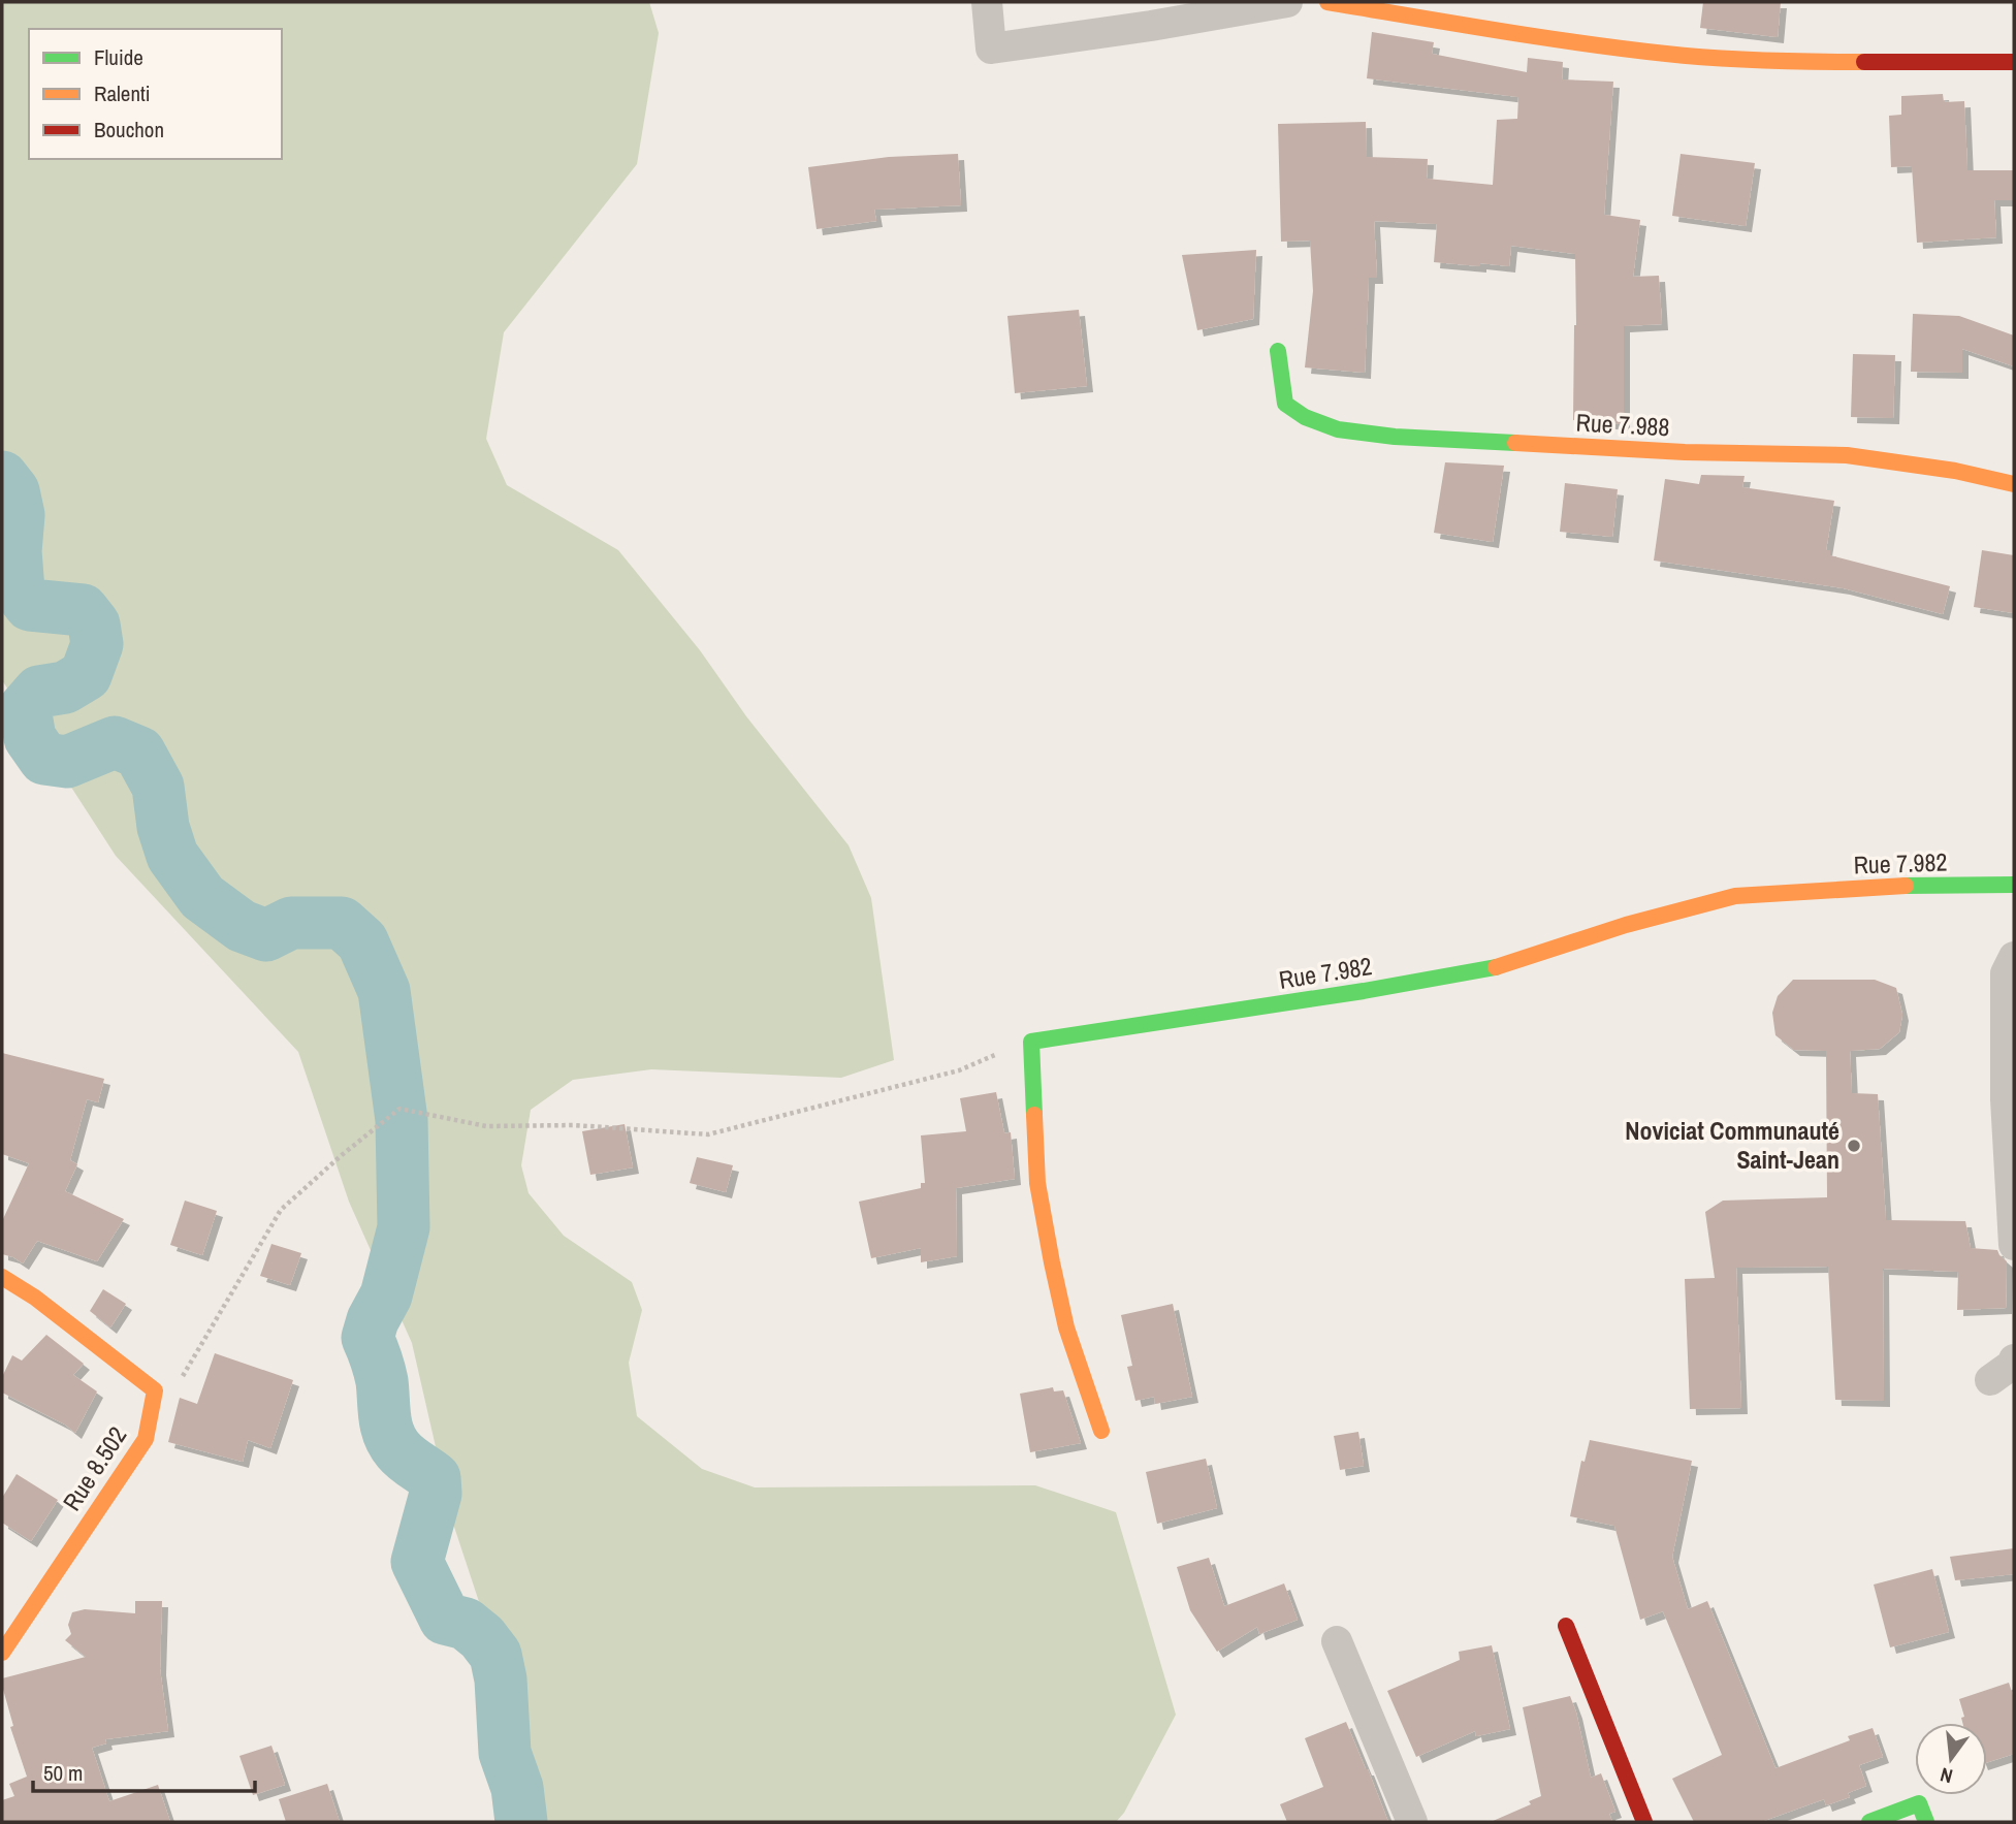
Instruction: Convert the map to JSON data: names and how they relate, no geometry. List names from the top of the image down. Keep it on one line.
{"streets":{"street":["Rue 7.988","Rue 7.982","Rue 8.502"]},"places":["Noviciat Communauté Saint-Jean"],"legend":["Fluide","Ralenti","Bouchon"],"scale_bar":"50 m","north":"bottom"}
